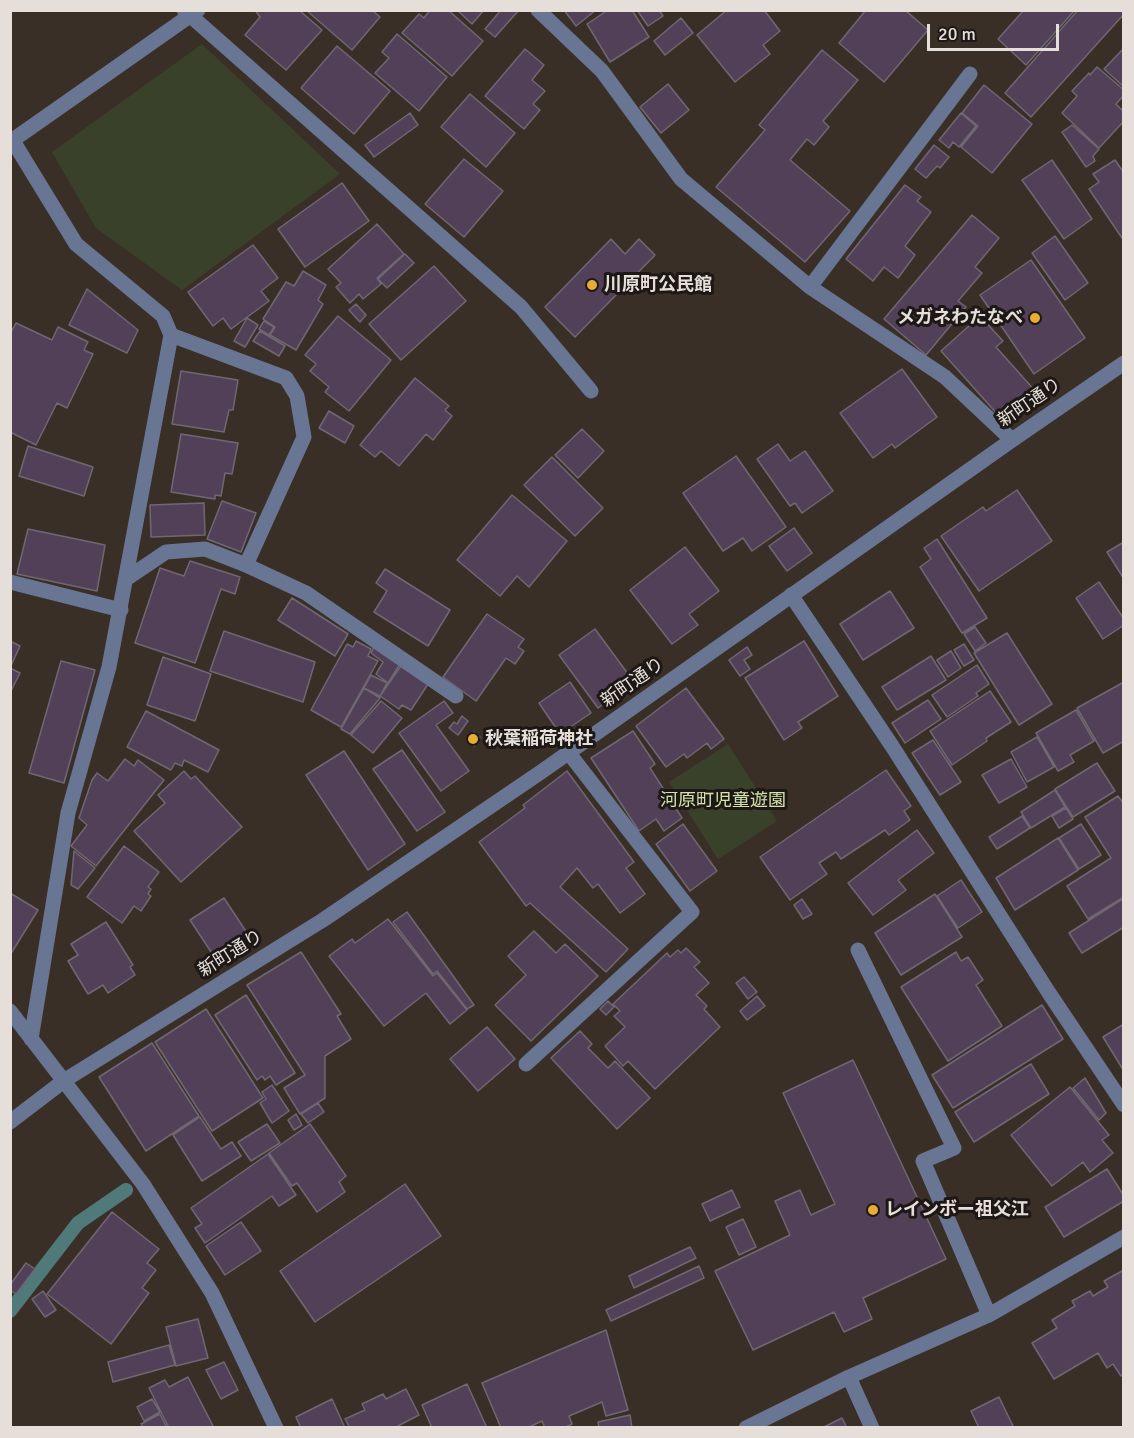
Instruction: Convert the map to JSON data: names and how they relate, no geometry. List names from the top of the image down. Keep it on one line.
{"streets":{"street":["新町通り"]},"parks":["河原町児童遊園"],"places":["川原町公民館","メガネわたなべ","秋葉稲荷神社","レインボー祖父江"],"scale_bar":"20 m"}
